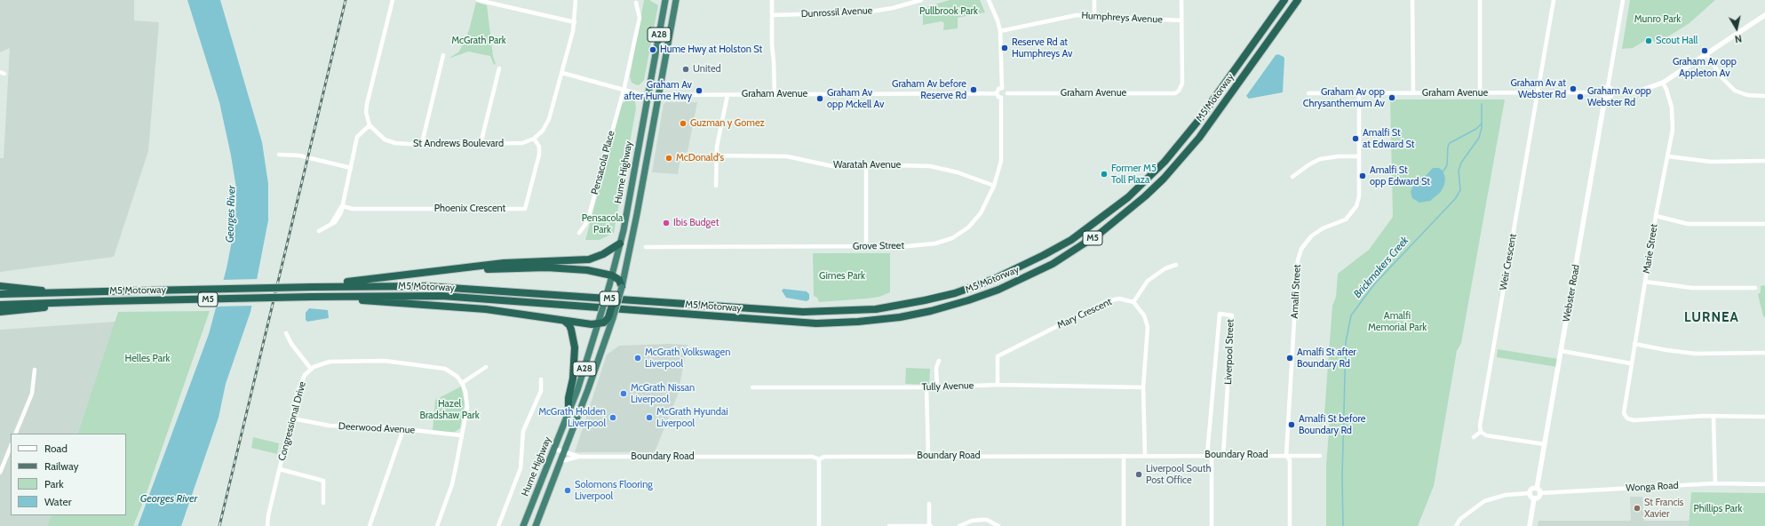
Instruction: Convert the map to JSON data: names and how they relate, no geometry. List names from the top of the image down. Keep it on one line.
{"streets":{"highway":["A28","M5 Motorway","Hume Highway","M5"],"street":["Dunrossil Avenue","Humphreys Avenue","Graham Avenue","St Andrews Boulevard","Pensacola Place","Waratah Avenue","Phoenix Crescent","Grove Street","Marie Street","Weir Crescent","Amalfi Street","Webster Road","Mary Crescent","Liverpool Street","Tully Avenue","Congressional Drive","Deerwood Avenue","Boundary Road","Wonga Road"]},"crossings":[["Humphreys Avenue","Graham Avenue"],["A28","Graham Avenue"],["Graham Avenue","Pensacola Place"],["Graham Avenue","Hume Highway"],["Graham Avenue","Grove Street"],["Graham Avenue","Weir Crescent"],["Graham Avenue","Amalfi Street"],["Graham Avenue","Webster Road"],["St Andrews Boulevard","Phoenix Crescent"],["Waratah Avenue","Grove Street"],["Hume Highway","Boundary Road"],["Amalfi Street","Boundary Road"],["Webster Road","Wonga Road"],["Mary Crescent","Tully Avenue"],["Liverpool Street","Boundary Road"],["Congressional Drive","Deerwood Avenue"]],"districts":["LURNEA"],"water":["Georges River","Brickmakers Creek"],"parks":["Pullbrook Park","Munro Park","McGrath Park","Pensacola Park","Gimes Park","Amalfi Memorial Park","Helles Park","Hazel Bradshaw Park","Phillips Park"],"places":["Scout Hall","Reserve Rd at Humphreys Av","Hume Hwy at Holston St","Graham Av opp Appleton Av","United","Graham Av at Webster Rd","Graham Av before Reserve Rd","Graham Av after Hume Hwy","Graham Av opp Webster Rd","Graham Av opp Chrysanthemum Av","Graham Av opp Mckell Av","Guzman y Gomez","Amalfi St at Edward St","McDonald's","Former M5 Toll Plaza","Amalfi St opp Edward St","Ibis Budget","McGrath Volkswagen Liverpool","Amalfi St after Boundary Rd","McGrath Nissan Liverpool","McGrath Holden Liverpool","McGrath Hyundai Liverpool","Amalfi St before Boundary Rd","Liverpool South Post Office","Solomons Flooring Liverpool","St Francis Xavier"],"legend":["Road","Railway","Park","Water"],"north":"bottom"}
